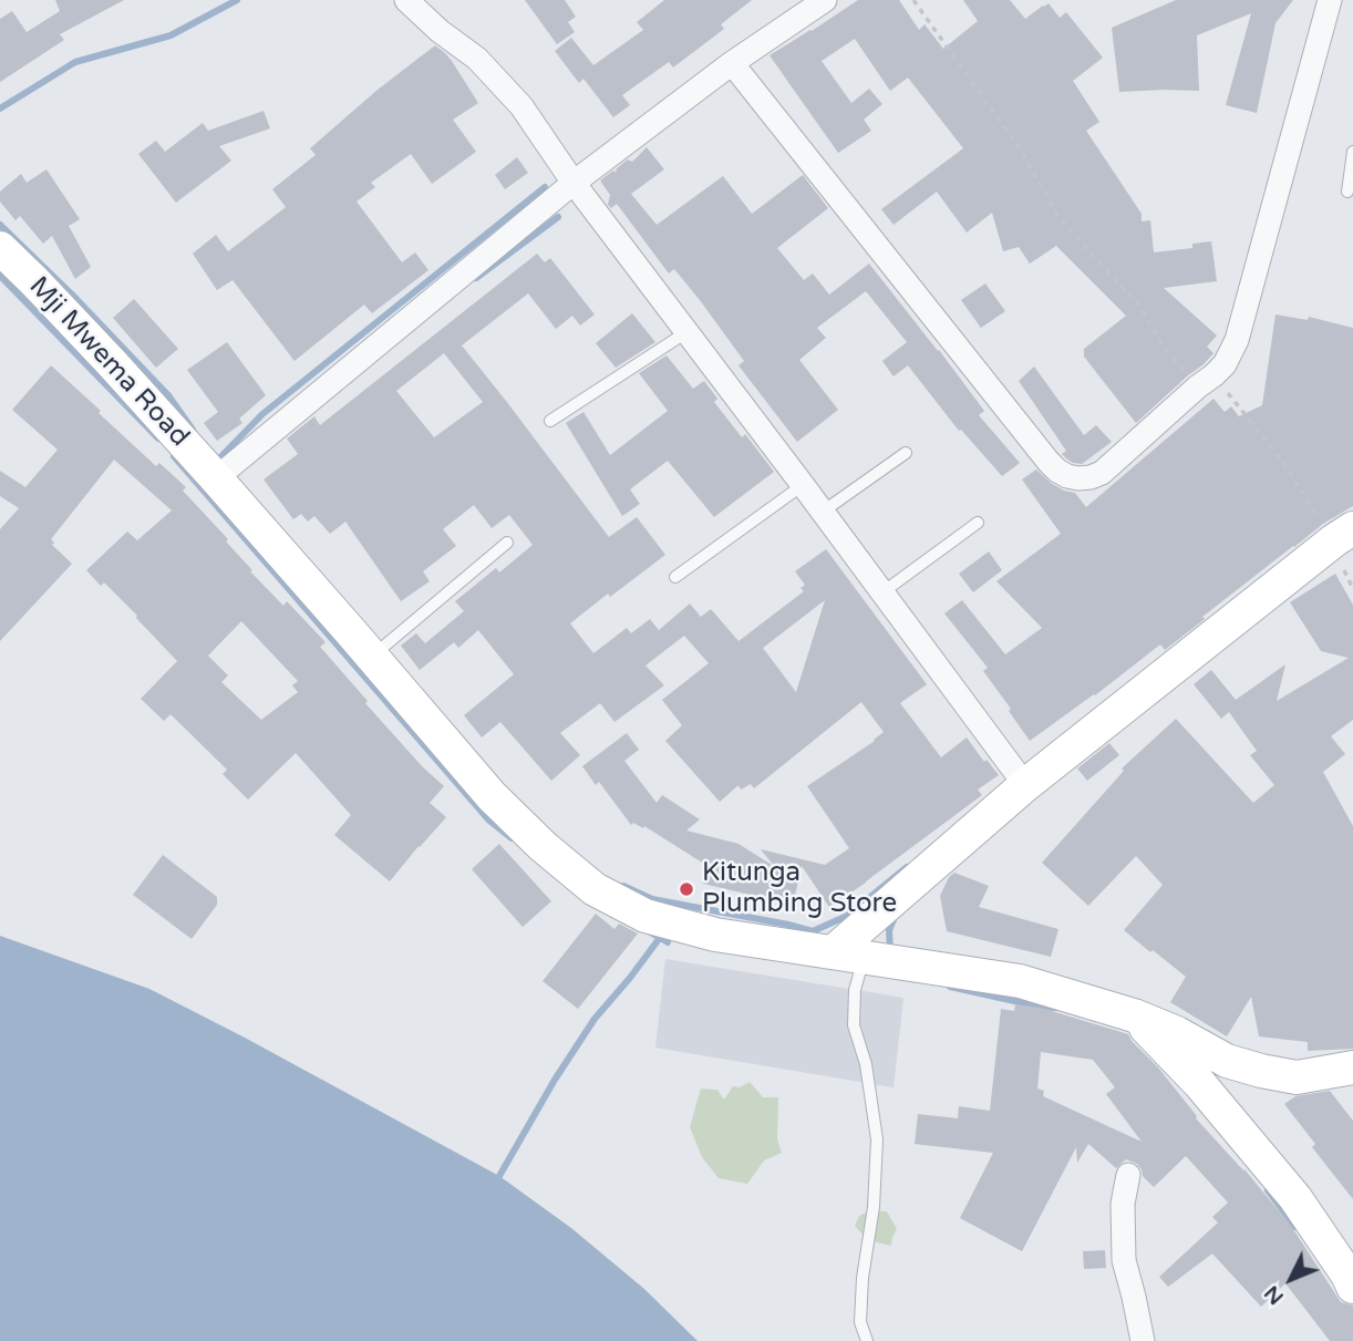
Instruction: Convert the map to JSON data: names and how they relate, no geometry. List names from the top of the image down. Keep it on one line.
{"streets":{"main road":["Mji Mwema Road"]},"places":["Kitunga Plumbing Store"],"north":"bottom left"}
